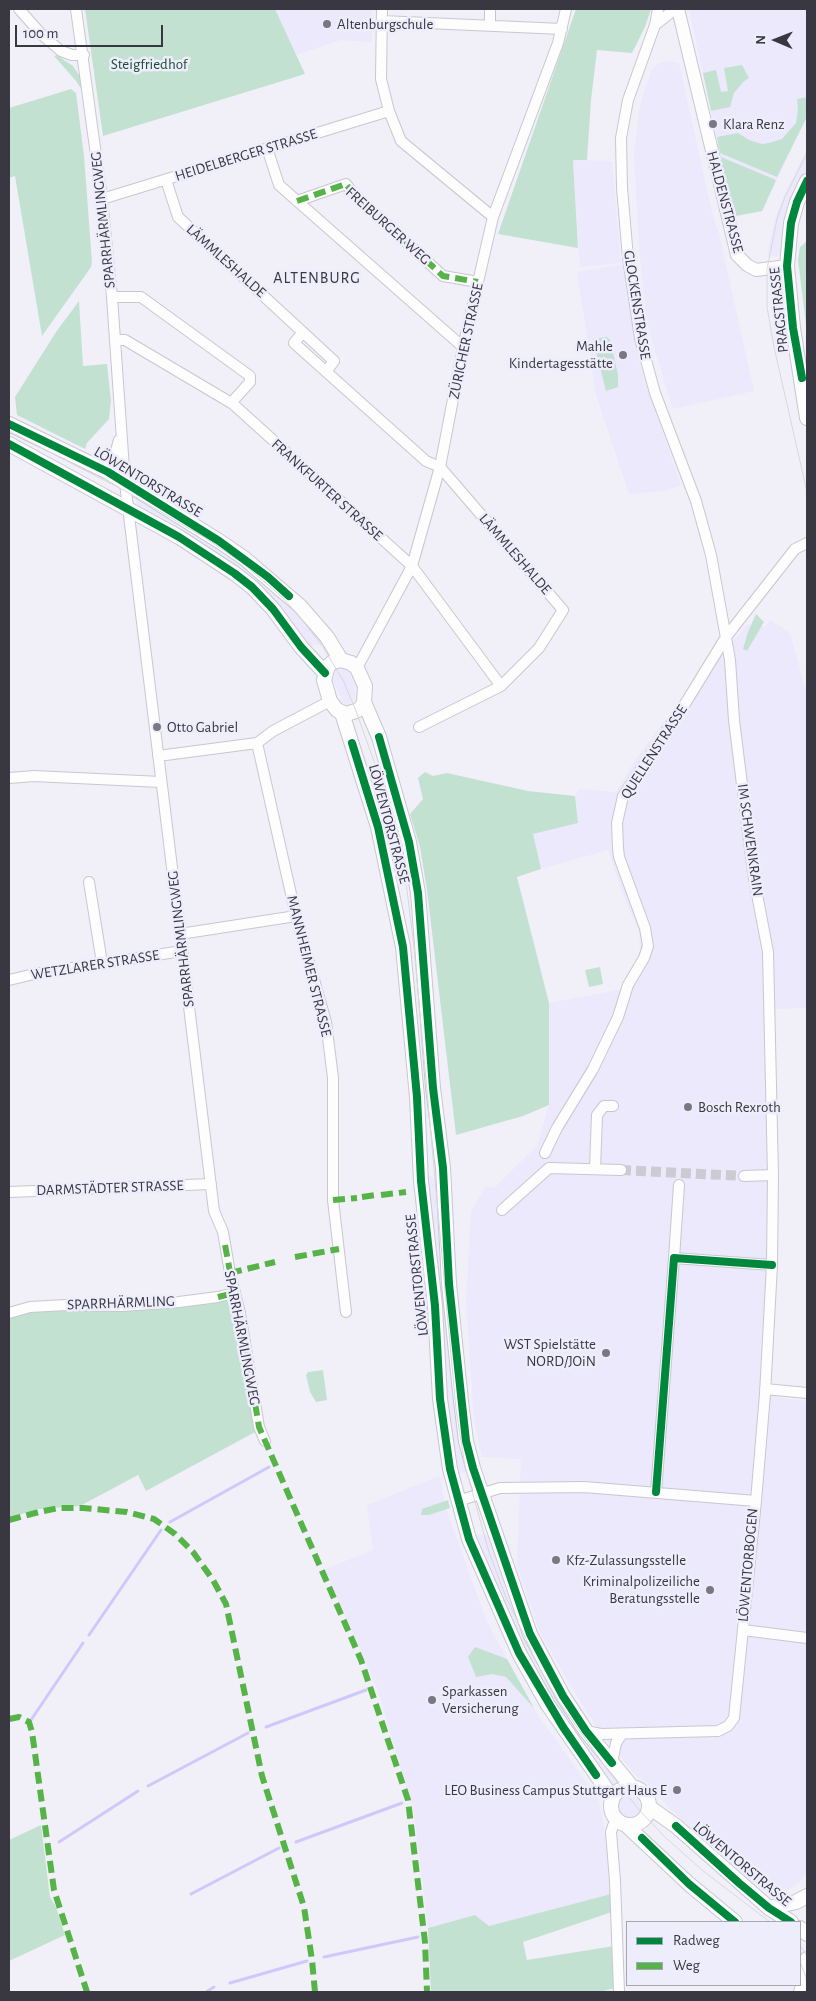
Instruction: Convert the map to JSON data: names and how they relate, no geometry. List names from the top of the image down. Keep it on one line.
{"streets":{"main road":["PRAGSTRASSE","LÖWENTORSTRASSE"],"street":["HEIDELBERGER STRASSE","HALDENSTRASSE","SPARRHÄRMLINGWEG","FREIBURGER WEG","LÄMMLESHALDE","GLOCKENSTRASSE","ZÜRICHER STRASSE","FRANKFURTER STRASSE","QUELLENSTRASSE","IM SCHWENKRAIN","WETZLARER STRASSE","MANNHEIMER STRASSE","DARMSTÄDTER STRASSE","SPARRHÄRMLING","LÖWENTORBOGEN"]},"crossings":[["HEIDELBERGER STRASSE","SPARRHÄRMLINGWEG"],["HEIDELBERGER STRASSE","LÄMMLESHALDE"],["HALDENSTRASSE","GLOCKENSTRASSE"],["HALDENSTRASSE","PRAGSTRASSE"],["SPARRHÄRMLINGWEG","LÖWENTORSTRASSE"],["SPARRHÄRMLINGWEG","FRANKFURTER STRASSE"],["SPARRHÄRMLINGWEG","WETZLARER STRASSE"],["SPARRHÄRMLINGWEG","DARMSTÄDTER STRASSE"],["SPARRHÄRMLINGWEG","SPARRHÄRMLING"],["FREIBURGER WEG","ZÜRICHER STRASSE"],["LÄMMLESHALDE","ZÜRICHER STRASSE"],["LÄMMLESHALDE","FRANKFURTER STRASSE"],["GLOCKENSTRASSE","QUELLENSTRASSE"],["GLOCKENSTRASSE","IM SCHWENKRAIN"],["ZÜRICHER STRASSE","LÖWENTORSTRASSE"],["ZÜRICHER STRASSE","FRANKFURTER STRASSE"],["LÖWENTORSTRASSE","LÖWENTORBOGEN"],["QUELLENSTRASSE","IM SCHWENKRAIN"]],"districts":["ALTENBURG"],"parks":["Steigfriedhof"],"places":["Altenburgschule","Klara Renz","Mahle Kindertagesstätte","Otto Gabriel","Bosch Rexroth","WST Spielstätte NORD/JOiN","Kfz-Zulassungsstelle","Kriminalpolizeiliche Beratungsstelle","Sparkassen Versicherung","LEO Business Campus Stuttgart Haus E"],"legend":["Radweg","Weg"],"scale_bar":"100 m","north":"left"}
